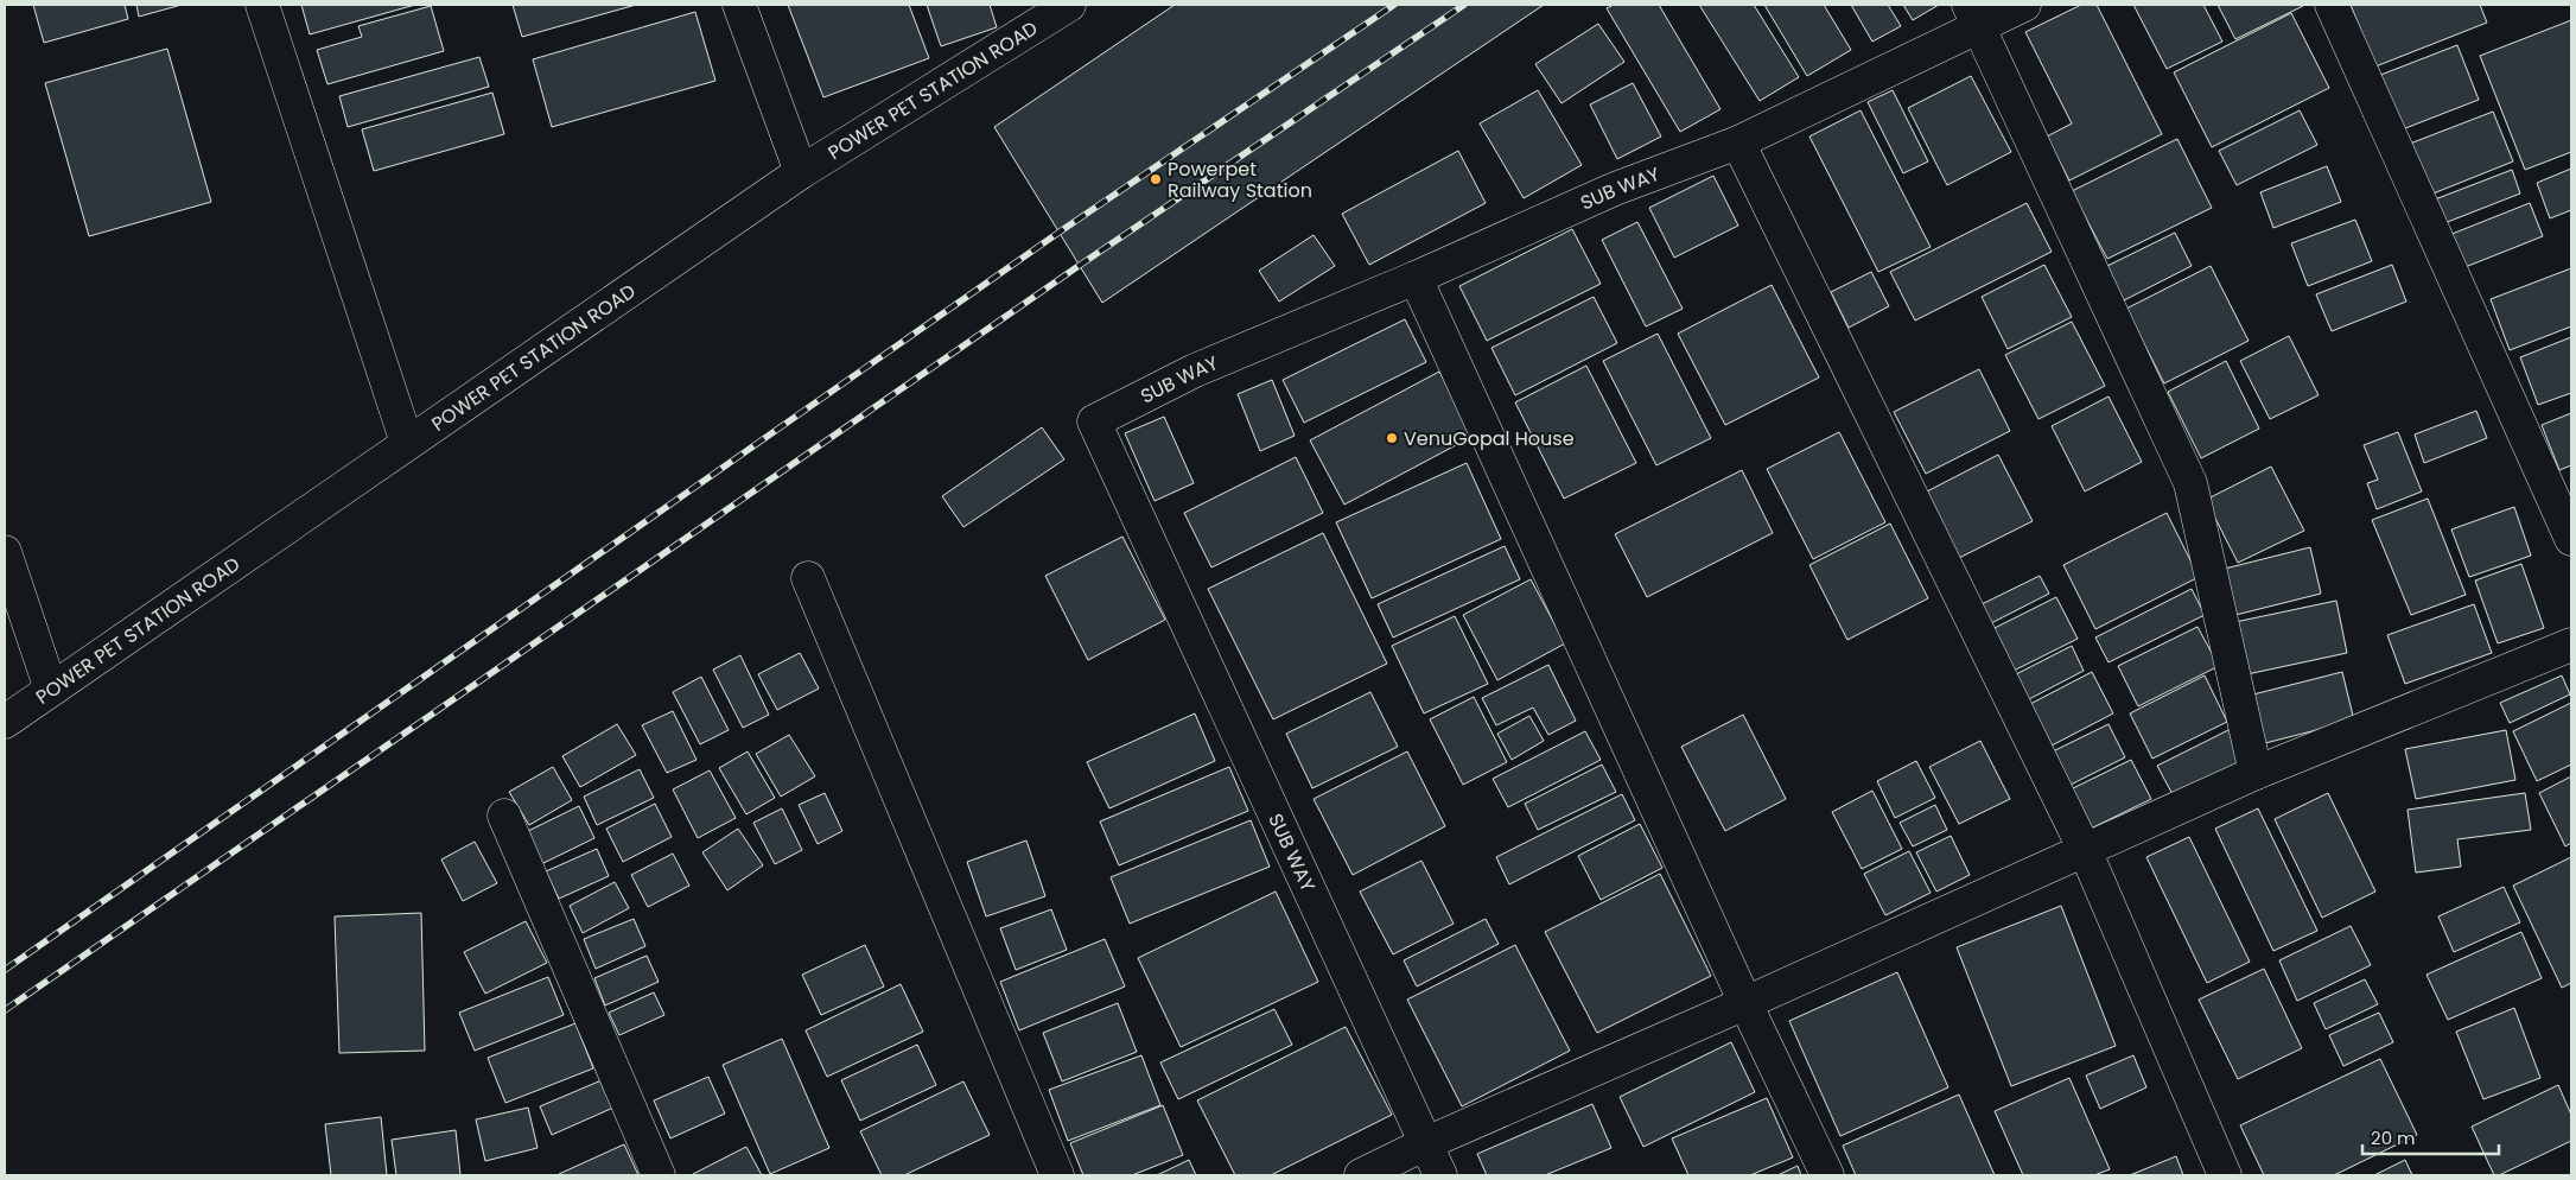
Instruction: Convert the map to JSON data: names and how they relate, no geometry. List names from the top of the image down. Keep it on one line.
{"streets":{"street":["POWER PET STATION ROAD","SUB WAY"]},"places":["Powerpet Railway Station","VenuGopal House"],"scale_bar":"20 m"}
